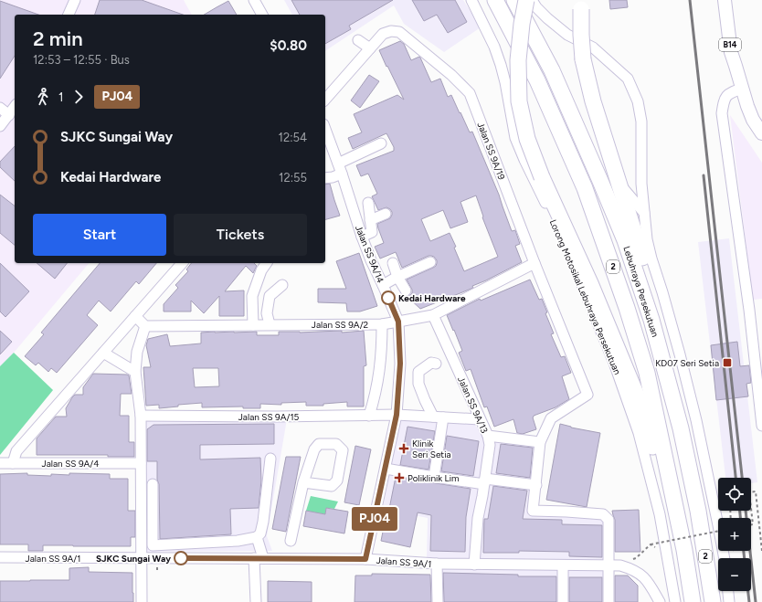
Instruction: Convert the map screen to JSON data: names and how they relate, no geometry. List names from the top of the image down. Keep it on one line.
{"streets":{"highway":["2","Lebuhraya Persekutuan"],"main road":["B14"],"street":["Jalan SS 9A/19","Jalan SS 9A/14","Lorong Motosikal Lebuhraya Persekutuan","Jalan SS 9A/2","Jalan SS 9A/13","Jalan SS 9A/15","Jalan SS 9A/4","Jalan SS 9A/1"]},"crossings":[["Jalan SS 9A/19","Jalan SS 9A/2"],["Jalan SS 9A/14","Jalan SS 9A/2"],["Jalan SS 9A/14","Jalan SS 9A/15"],["Jalan SS 9A/14","Jalan SS 9A/1"],["Jalan SS 9A/2","Jalan SS 9A/13"],["Jalan SS 9A/13","Jalan SS 9A/15"],["Jalan SS 9A/13","Jalan SS 9A/1"]],"places":{"other":["Kedai Hardware","SJKC Sungai Way"],"transit":["KD07 Seri Setia"],"health":["Klinik Seri Setia","Poliklinik Lim"]},"lines":["bus line PJ04"],"page":{"on_map":"PJ04","heading":["2 min","12:53 – 12:55 · Bus","$0.80"],"legs":["1","PJ04"],"list":[{"name":"SJKC Sungai Way","value":"12:54"},{"name":"Kedai Hardware","value":"12:55"}],"buttons":["Start","Tickets"],"map_buttons":["+","−"]}}
